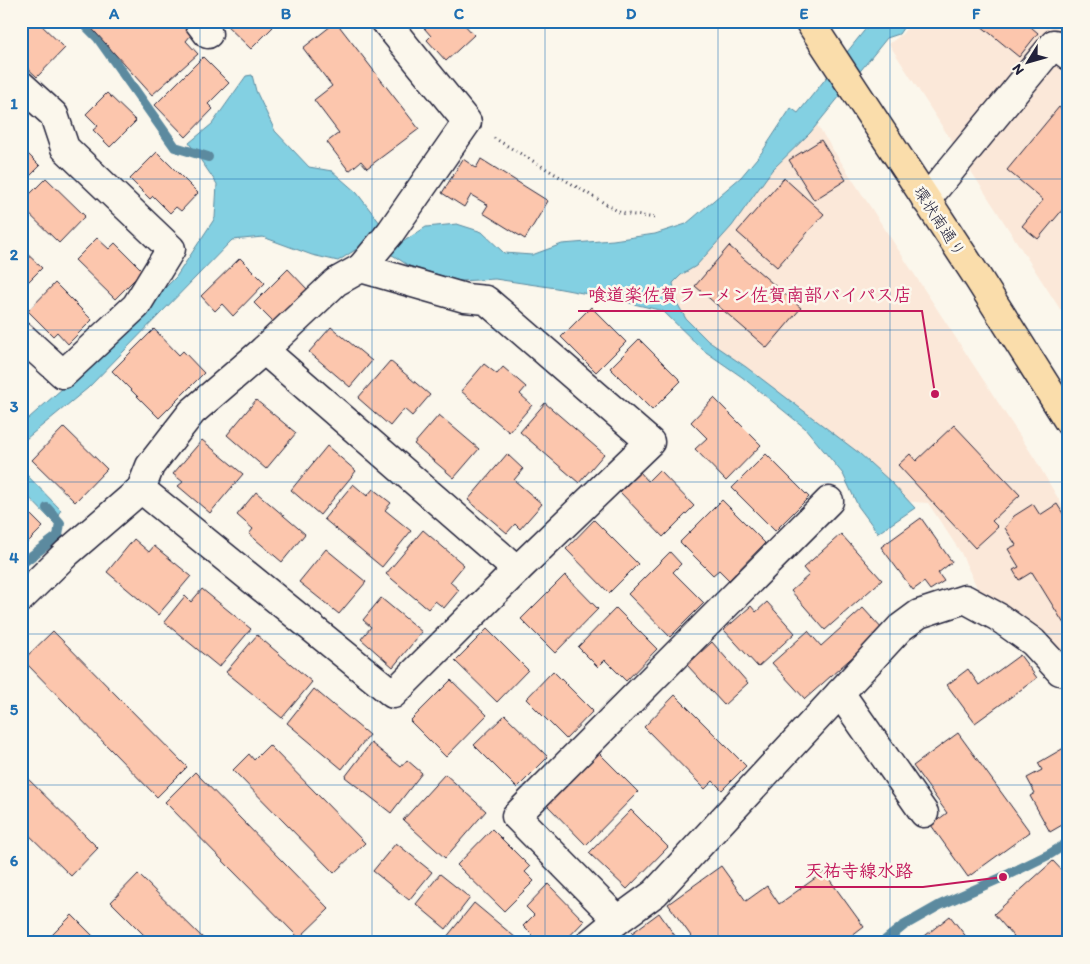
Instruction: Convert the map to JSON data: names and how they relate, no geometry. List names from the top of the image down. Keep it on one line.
{"streets":{"highway":["環状南通り"]},"places":["喰道楽佐賀ラーメン佐賀南部バイパス店","天祐寺線水路"],"north":"bottom left","grid":{"columns":["A","B","C","D","E","F"],"rows":["1","2","3","4","5","6"]}}
